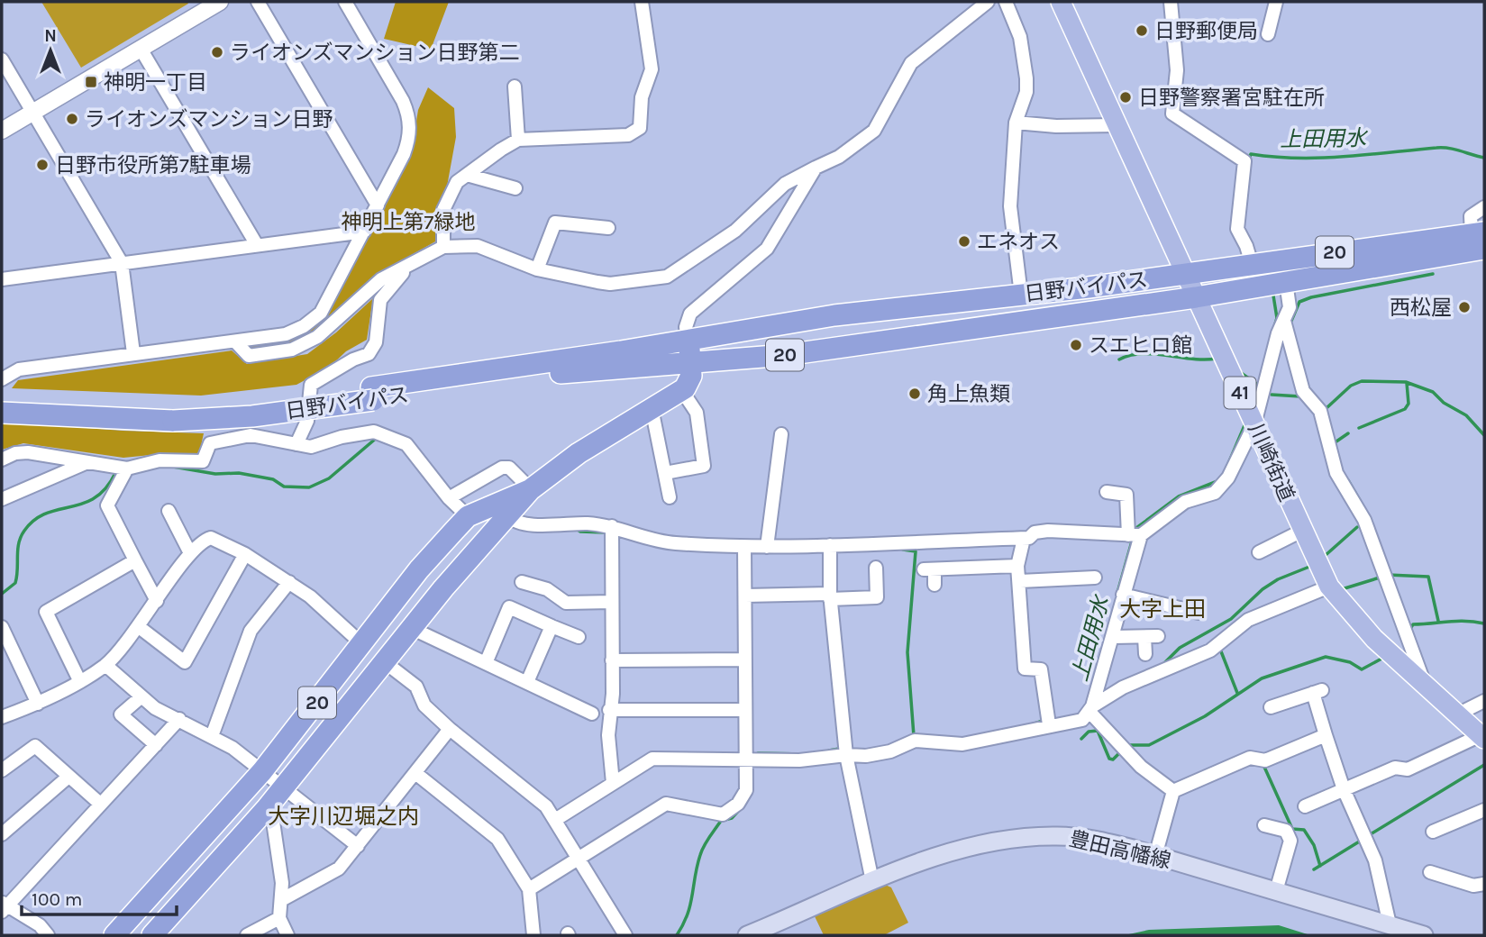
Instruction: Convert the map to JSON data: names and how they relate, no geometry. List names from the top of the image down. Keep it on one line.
{"streets":{"highway":["20","日野バイパス"],"main road":["41","川崎街道","豊田高幡線"]},"crossings":[["日野バイパス","川崎街道"]],"districts":["大字上田","大字川辺堀之内"],"water":["上田用水"],"parks":["神明上第7緑地"],"places":{"other":["日野郵便局","ライオンズマンション日野第二","日野警察署宮駐在所","ライオンズマンション日野","日野市役所第7駐車場","エネオス","西松屋","スエヒロ館","角上魚類"],"transit":["神明一丁目"]},"scale_bar":"100 m","north":"top"}
